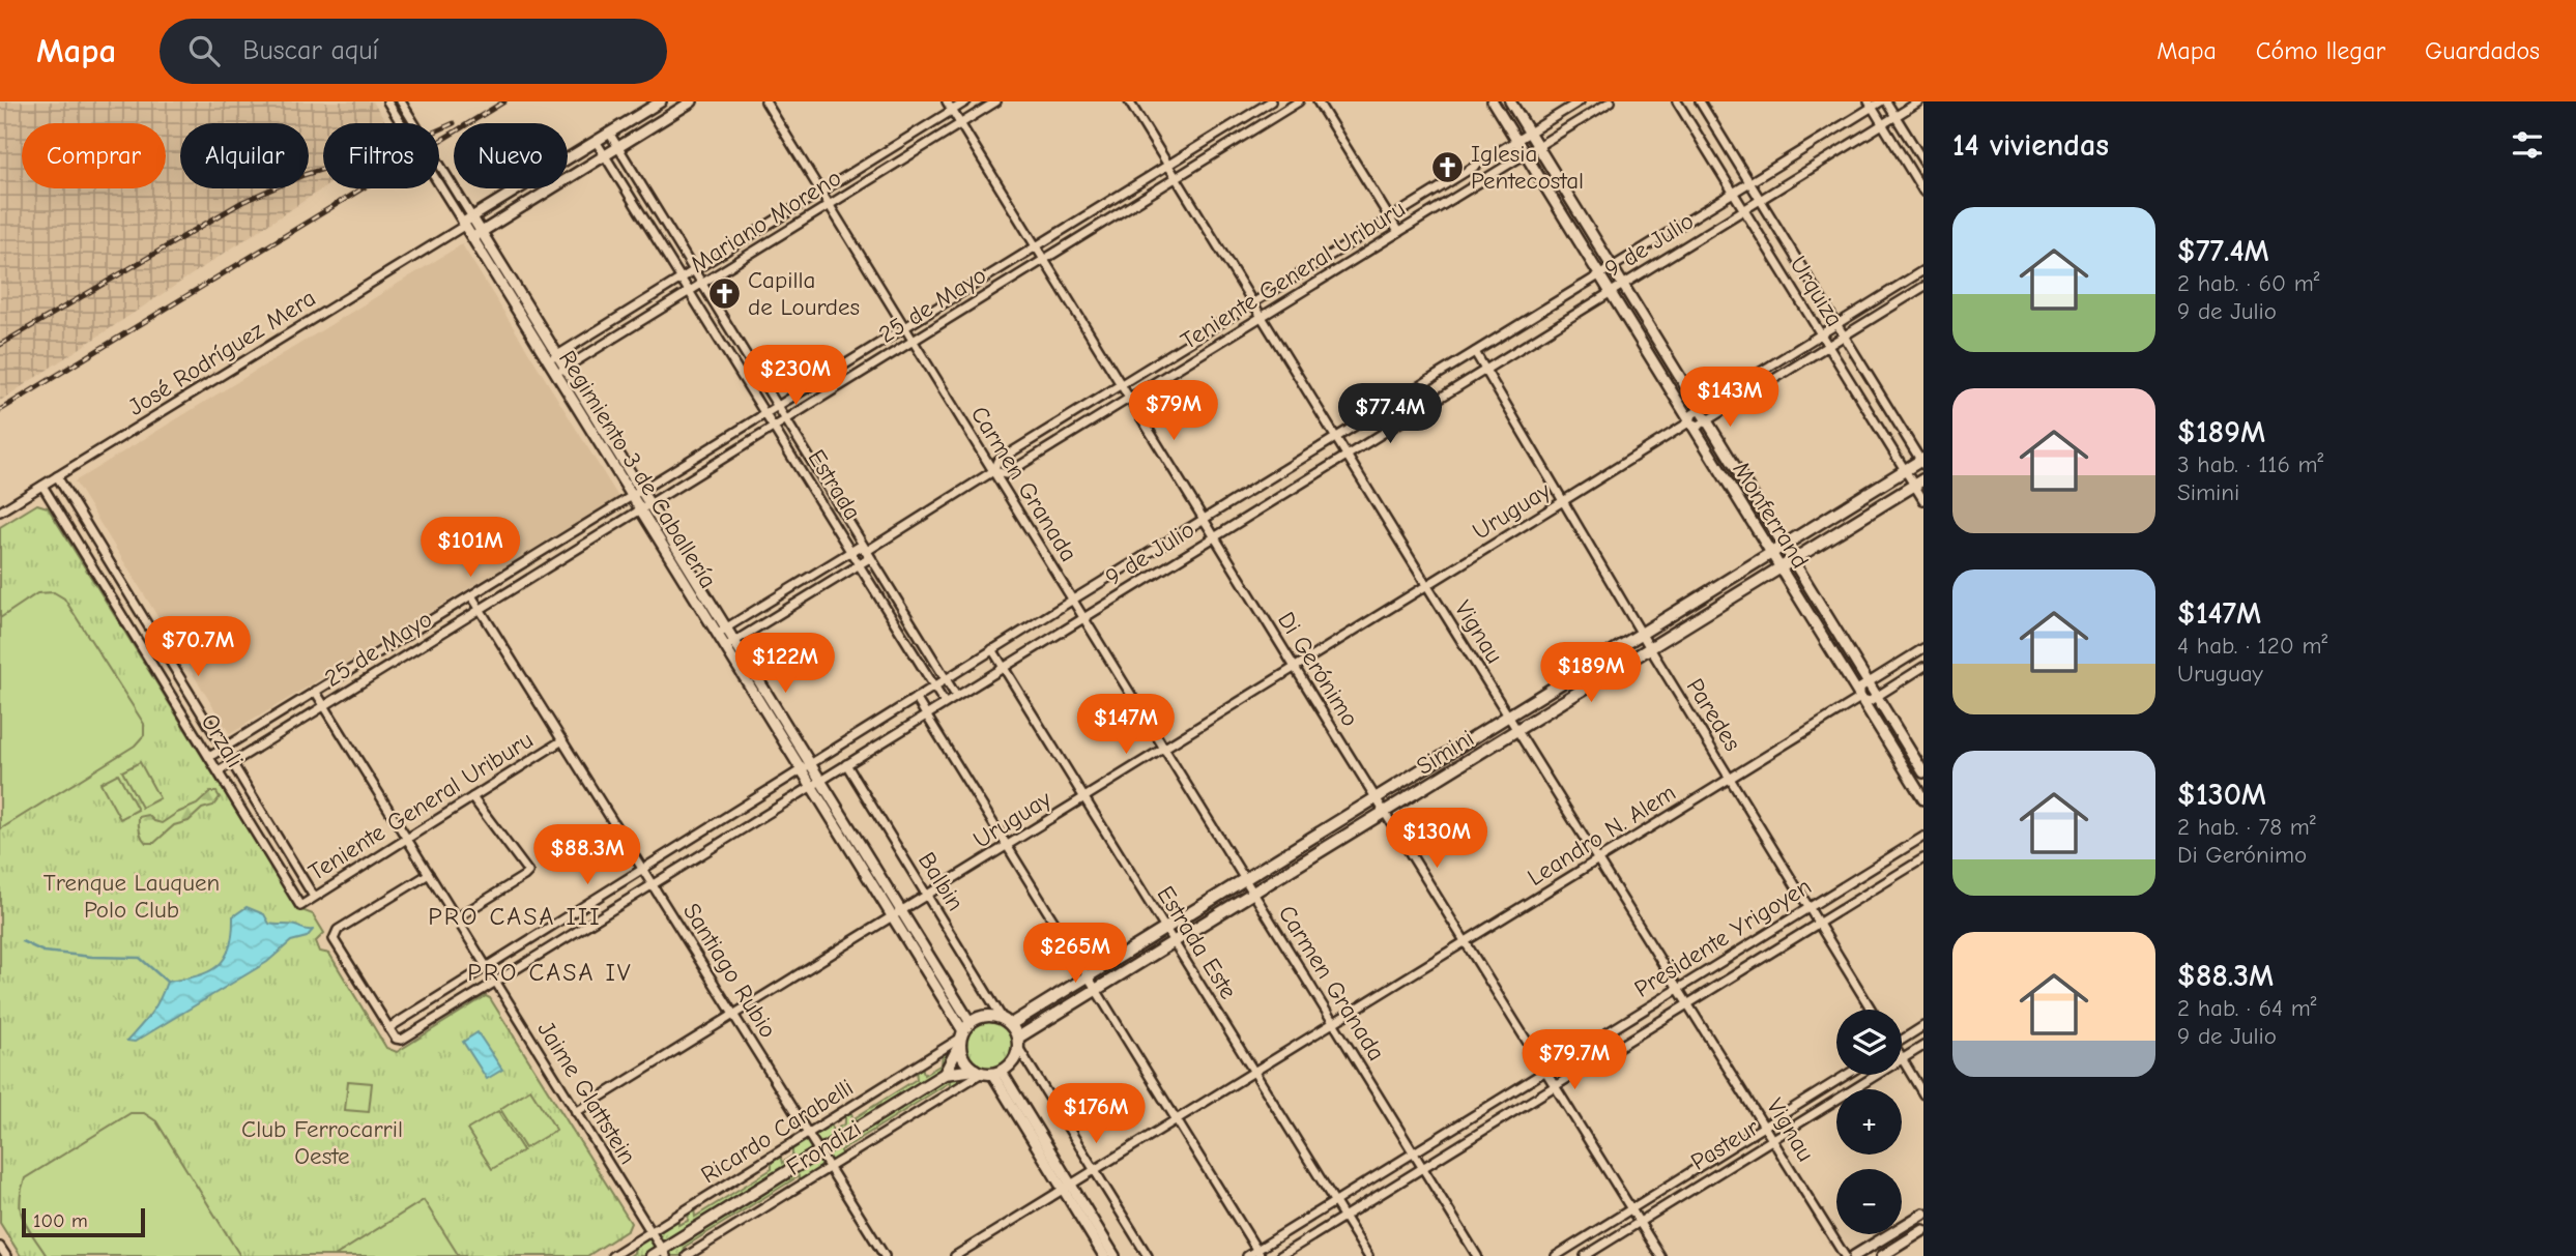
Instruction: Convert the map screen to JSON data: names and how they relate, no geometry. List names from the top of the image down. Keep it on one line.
{"streets":{"main road":["Simini"],"street":["Mariano Moreno","9 de Julio","Teniente General Uriburu","Urquiza","25 de Mayo","José Rodríguez Mera","Regimiento 3 de Caballería","Carmen Granada","Estrada","Uruguay","Monferrand","Vignau","Di Gerónimo","Paredes","Orzali","Leandro N. Alem","Balbin","Presidente Yrigoyen","Estrada Este","Santiago Rubio","Jaime Glattstein","Ricardo Carabelli","Pasteur","Frondizi"]},"crossings":[["Mariano Moreno","Regimiento 3 de Caballería"],["Mariano Moreno","Carmen Granada"],["Mariano Moreno","Estrada"],["Mariano Moreno","Di Gerónimo"],["9 de Julio","Urquiza"],["9 de Julio","Regimiento 3 de Caballería"],["9 de Julio","Carmen Granada"],["9 de Julio","Estrada"],["9 de Julio","Monferrand"],["9 de Julio","Vignau"],["9 de Julio","Di Gerónimo"],["9 de Julio","Paredes"],["9 de Julio","Balbin"],["9 de Julio","Estrada Este"],["9 de Julio","Santiago Rubio"],["9 de Julio","Jaime Glattstein"],["Teniente General Uriburu","Carmen Granada"],["Teniente General Uriburu","Estrada"],["Teniente General Uriburu","Monferrand"],["Teniente General Uriburu","Vignau"],["Teniente General Uriburu","Di Gerónimo"],["Teniente General Uriburu","Orzali"],["Teniente General Uriburu","Santiago Rubio"],["Teniente General Uriburu","Jaime Glattstein"],["Urquiza","Uruguay"],["Urquiza","Simini"],["25 de Mayo","Regimiento 3 de Caballería"],["25 de Mayo","Carmen Granada"],["25 de Mayo","Estrada"],["25 de Mayo","Vignau"],["25 de Mayo","Di Gerónimo"],["25 de Mayo","Orzali"],["25 de Mayo","Santiago Rubio"],["25 de Mayo","Jaime Glattstein"],["José Rodríguez Mera","Regimiento 3 de Caballería"],["José Rodríguez Mera","Orzali"],["Regimiento 3 de Caballería","Uruguay"],["Regimiento 3 de Caballería","Simini"],["Regimiento 3 de Caballería","Balbin"],["Regimiento 3 de Caballería","Ricardo Carabelli"],["Regimiento 3 de Caballería","Frondizi"],["Carmen Granada","Uruguay"],["Carmen Granada","Simini"],["Carmen Granada","Leandro N. Alem"],["Carmen Granada","Presidente Yrigoyen"],["Uruguay","Monferrand"],["Uruguay","Vignau"],["Uruguay","Di Gerónimo"],["Uruguay","Paredes"],["Uruguay","Balbin"],["Uruguay","Estrada Este"],["Uruguay","Santiago Rubio"],["Uruguay","Jaime Glattstein"],["Monferrand","Simini"],["Monferrand","Leandro N. Alem"],["Vignau","Simini"],["Vignau","Leandro N. Alem"],["Vignau","Presidente Yrigoyen"],["Vignau","Pasteur"],["Di Gerónimo","Simini"],["Di Gerónimo","Leandro N. Alem"],["Di Gerónimo","Presidente Yrigoyen"],["Di Gerónimo","Pasteur"],["Paredes","Simini"],["Paredes","Leandro N. Alem"],["Paredes","Presidente Yrigoyen"],["Simini","Balbin"],["Simini","Estrada Este"],["Simini","Ricardo Carabelli"],["Simini","Frondizi"],["Leandro N. Alem","Estrada Este"],["Balbin","Ricardo Carabelli"],["Balbin","Frondizi"],["Presidente Yrigoyen","Estrada Este"],["Santiago Rubio","Ricardo Carabelli"],["Santiago Rubio","Frondizi"],["Jaime Glattstein","Ricardo Carabelli"],["Ricardo Carabelli","Frondizi"]],"districts":["PRO CASA III","PRO CASA IV"],"parks":["Trenque Lauquen Polo Club","Club Ferrocarril Oeste"],"places":{"church":["Iglesia Pentecostal","Capilla de Lourdes"]},"scale_bar":"100 m","page":{"header":"Mapa","search":"Buscar aquí","nav":["Mapa","Cómo llegar","Guardados"],"heading":"14 viviendas","chip":["Comprar","Alquilar","Filtros","Nuevo"],"list":[{"name":"$77.4M","note":"2 hab. · 60 m² · 9 de Julio"},{"name":"$189M","note":"3 hab. · 116 m² · Simini"},{"name":"$147M","note":"4 hab. · 120 m² · Uruguay"},{"name":"$130M","note":"2 hab. · 78 m² · Di Gerónimo"},{"name":"$88.3M","note":"2 hab. · 64 m² · 9 de Julio"}],"price":["$230M","$143M","$79M","$77.4M","$101M","$70.7M","$122M","$189M","$147M","$130M","$88.3M","$265M","$79.7M","$176M"],"map_buttons":["+","−"],"scale":"100 m"}}
